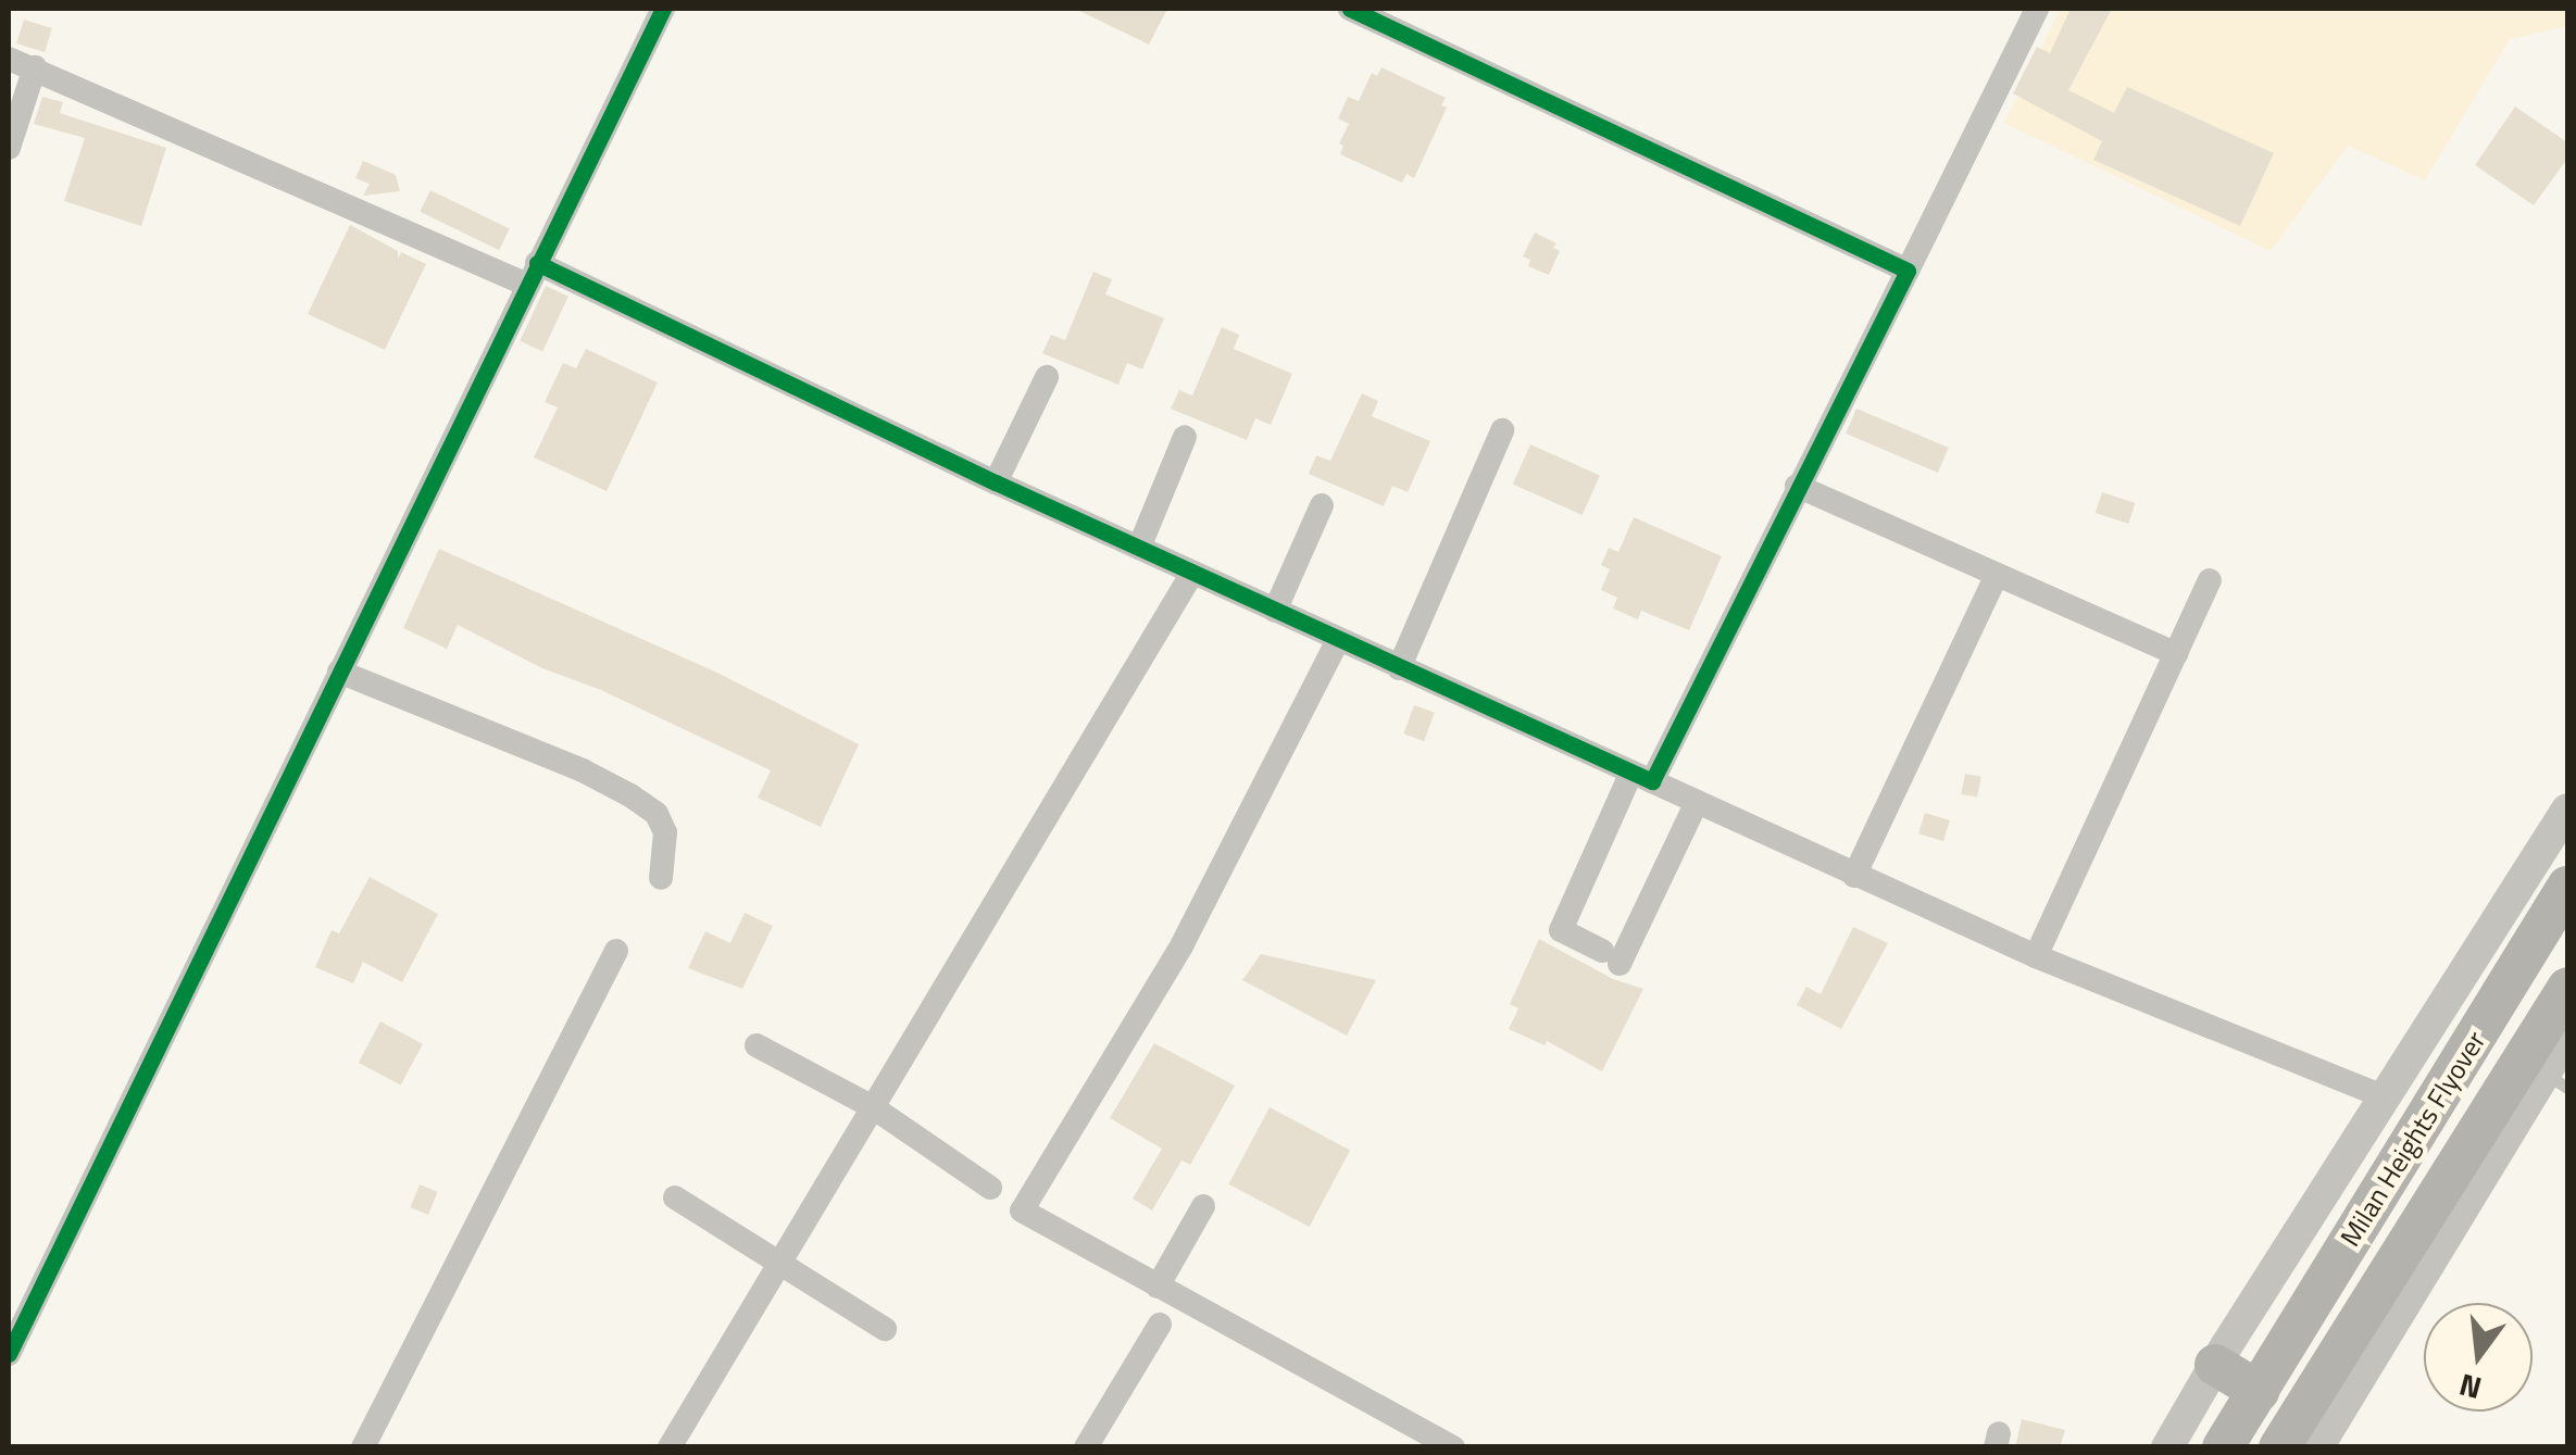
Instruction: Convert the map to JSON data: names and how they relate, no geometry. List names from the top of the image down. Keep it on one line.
{"streets":{"highway":["Milan Heights Flyover"]},"north":"bottom"}
